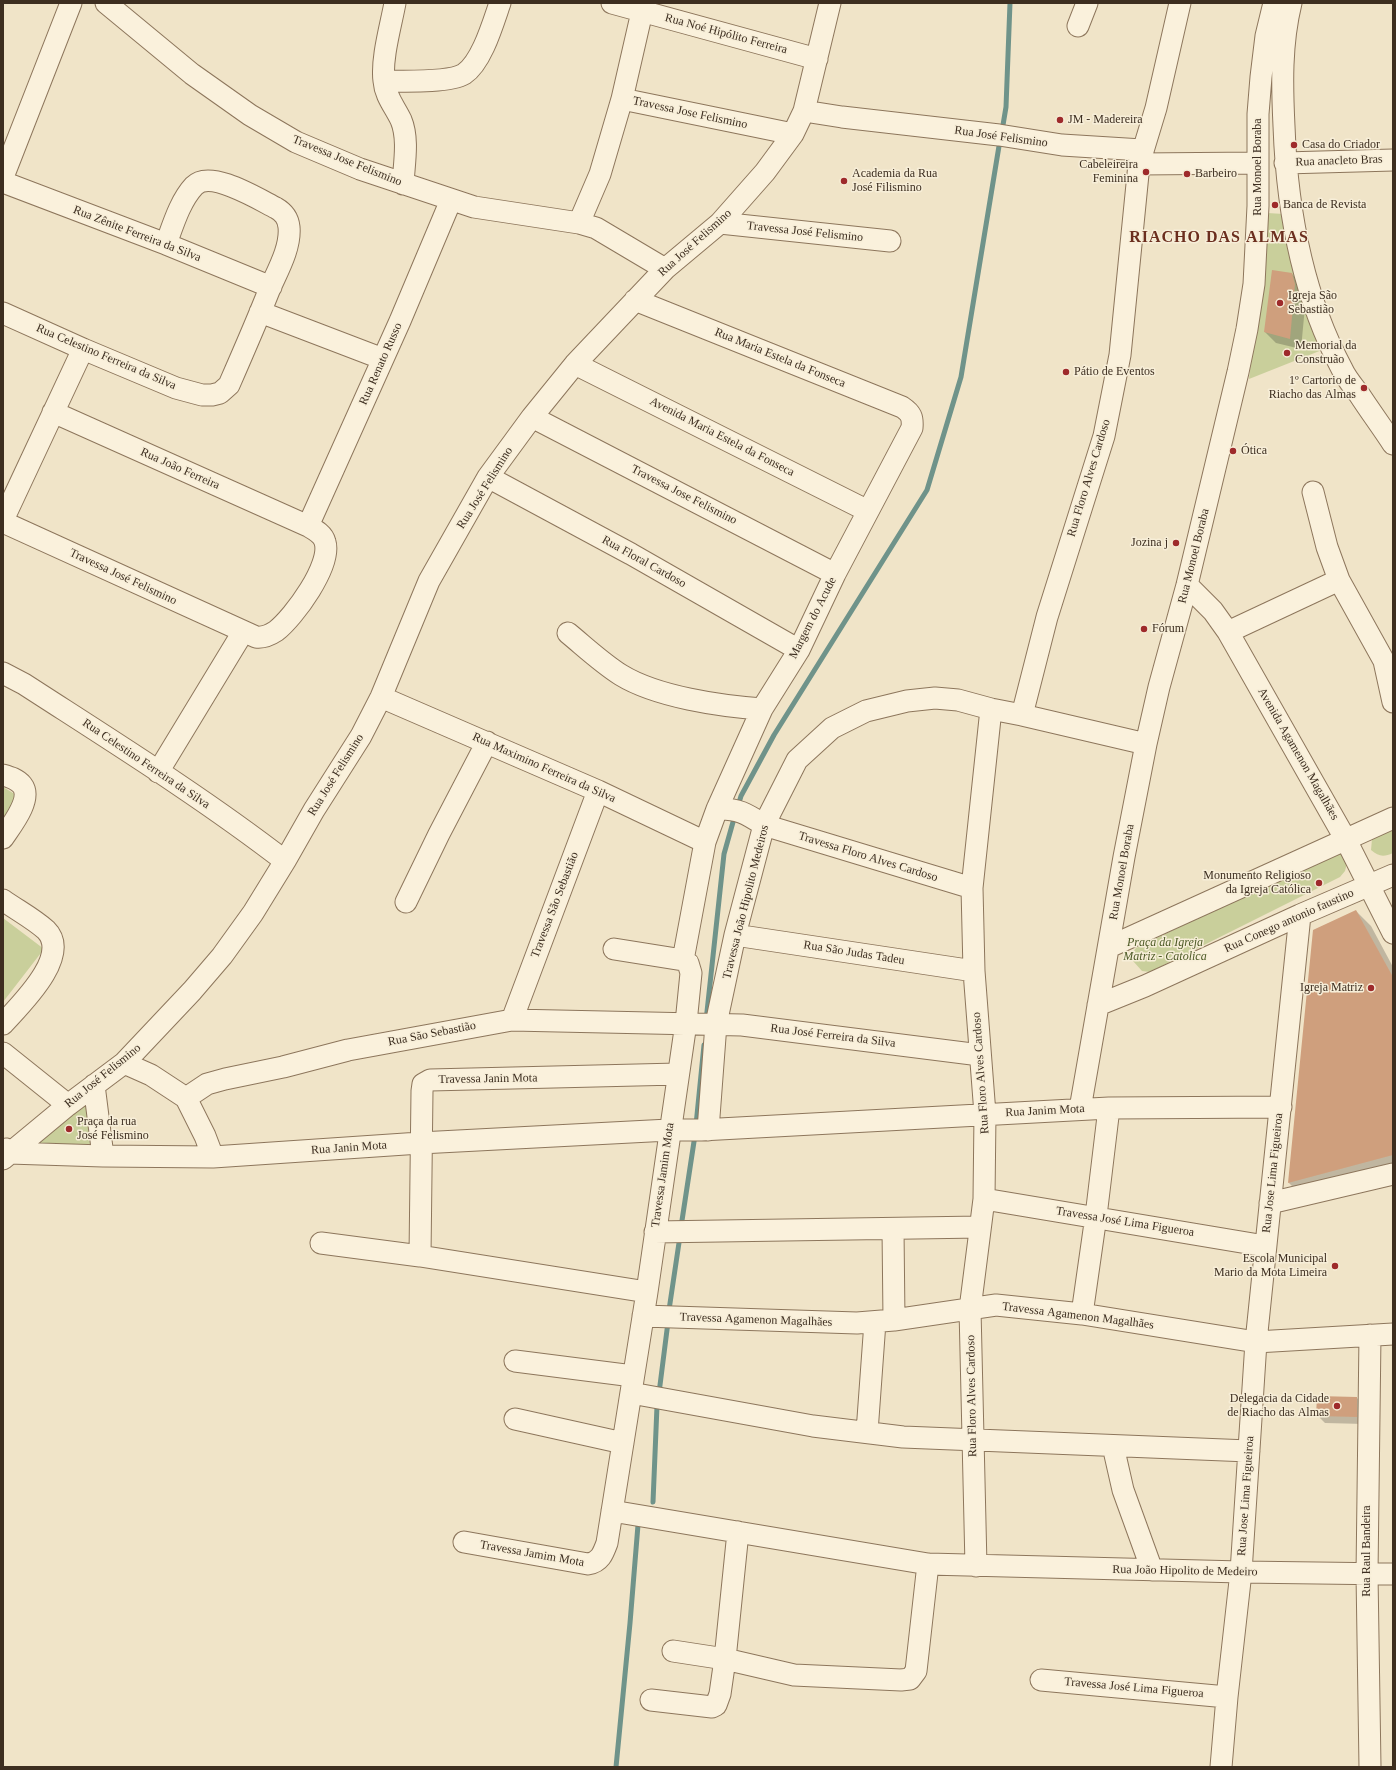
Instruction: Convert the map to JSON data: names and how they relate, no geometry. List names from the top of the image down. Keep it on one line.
{"streets":{"street":["Rua Noé Hipólito Ferreira","Travessa Jose Felismino","Rua José Felismino","Rua anacleto Bras","Rua Monoel Boraba","Travessa José Felismino","Rua Zênite Ferreira da Silva","Rua Celestino Ferreira da Silva","Rua Maria Estela da Fonseca","Rua Renato Russo","Avenida Maria Estela da Fonseca","Rua João Ferreira","Rua Floro Alves Cardoso","Rua Floral Cardoso","Margem do Acude","Avenida Agamenon Magalhães","Rua Maximino Ferreira da Silva","Travessa Floro Alves Cardoso","Travessa João Hipolito Medeiros","Travessa São Sebastião","Rua Conego antonio faustino","Rua São Judas Tadeu","Rua São Sebastião","Rua José Ferreira da Silva","Travessa Janin Mota","Rua Janim Mota","Rua Janin Mota","Rua Jose Lima Figueiroa","Travessa Jamim Mota","Travessa José Lima Figueroa","Travessa Agamenon Magalhães","Rua Raul Bandeira","Rua João Hipolito de Medeiro"]},"crossings":[["Travessa Jose Felismino","Rua José Felismino"],["Travessa Jose Felismino","Rua Renato Russo"],["Travessa Jose Felismino","Margem do Acude"],["Rua José Felismino","Rua Monoel Boraba"],["Rua José Felismino","Travessa José Felismino"],["Rua José Felismino","Rua Celestino Ferreira da Silva"],["Rua José Felismino","Rua Maria Estela da Fonseca"],["Rua José Felismino","Avenida Maria Estela da Fonseca"],["Rua José Felismino","Rua Floro Alves Cardoso"],["Rua José Felismino","Rua Floral Cardoso"],["Rua José Felismino","Rua Maximino Ferreira da Silva"],["Rua José Felismino","Rua Janin Mota"],["Rua Monoel Boraba","Avenida Agamenon Magalhães"],["Rua Monoel Boraba","Rua Conego antonio faustino"],["Rua Monoel Boraba","Rua Janim Mota"],["Travessa José Felismino","Rua João Ferreira"],["Rua Maria Estela da Fonseca","Margem do Acude"],["Rua Renato Russo","Rua João Ferreira"],["Avenida Maria Estela da Fonseca","Margem do Acude"],["Rua Floro Alves Cardoso","Travessa Floro Alves Cardoso"],["Rua Floro Alves Cardoso","Travessa João Hipolito Medeiros"],["Rua Floro Alves Cardoso","Rua São Judas Tadeu"],["Rua Floro Alves Cardoso","Rua José Ferreira da Silva"],["Rua Floro Alves Cardoso","Rua Janim Mota"],["Rua Floro Alves Cardoso","Travessa José Lima Figueroa"],["Rua Floro Alves Cardoso","Travessa Agamenon Magalhães"],["Rua Floro Alves Cardoso","Rua João Hipolito de Medeiro"],["Rua Floral Cardoso","Margem do Acude"],["Margem do Acude","Rua Maximino Ferreira da Silva"],["Margem do Acude","Travessa Floro Alves Cardoso"],["Avenida Agamenon Magalhães","Rua Conego antonio faustino"],["Rua Maximino Ferreira da Silva","Travessa São Sebastião"],["Travessa Floro Alves Cardoso","Travessa João Hipolito Medeiros"],["Travessa João Hipolito Medeiros","Rua São Judas Tadeu"],["Travessa João Hipolito Medeiros","Rua José Ferreira da Silva"],["Travessa João Hipolito Medeiros","Rua Janim Mota"],["Travessa João Hipolito Medeiros","Rua Janin Mota"],["Travessa São Sebastião","Rua São Sebastião"],["Rua Conego antonio faustino","Rua Jose Lima Figueiroa"],["Rua São Sebastião","Rua José Ferreira da Silva"],["Rua São Sebastião","Travessa Jamim Mota"],["Rua José Ferreira da Silva","Travessa Jamim Mota"],["Travessa Janin Mota","Rua Janin Mota"],["Travessa Janin Mota","Travessa Jamim Mota"],["Rua Janim Mota","Rua Janin Mota"],["Rua Janim Mota","Rua Jose Lima Figueiroa"],["Rua Janin Mota","Travessa Jamim Mota"],["Rua Jose Lima Figueiroa","Travessa José Lima Figueroa"],["Rua Jose Lima Figueiroa","Travessa Agamenon Magalhães"],["Rua Jose Lima Figueiroa","Rua João Hipolito de Medeiro"],["Travessa Jamim Mota","Travessa Agamenon Magalhães"],["Travessa Jamim Mota","Rua João Hipolito de Medeiro"],["Travessa Agamenon Magalhães","Rua Raul Bandeira"],["Rua Raul Bandeira","Rua João Hipolito de Medeiro"]],"districts":["RIACHO DAS ALMAS"],"parks":["Praça da Igreja Matriz - Catolica"],"places":["JM - Madereira","Casa do Criador","Cabeleireira Feminina","Barbeiro","Academia da Rua José Filismino","Banca de Revista","Igreja São Sebastião","Memorial da Construão","Pátio de Eventos","1º Cartorio de Riacho das Almas","Ótica","Jozina j","Fórum","Monumento Religioso da Igreja Católica","Igreja Matriz","Praça da rua José Felismino","Escola Municipal Mario da Mota Limeira","Delegacia da Cidade de Riacho das Almas"]}
